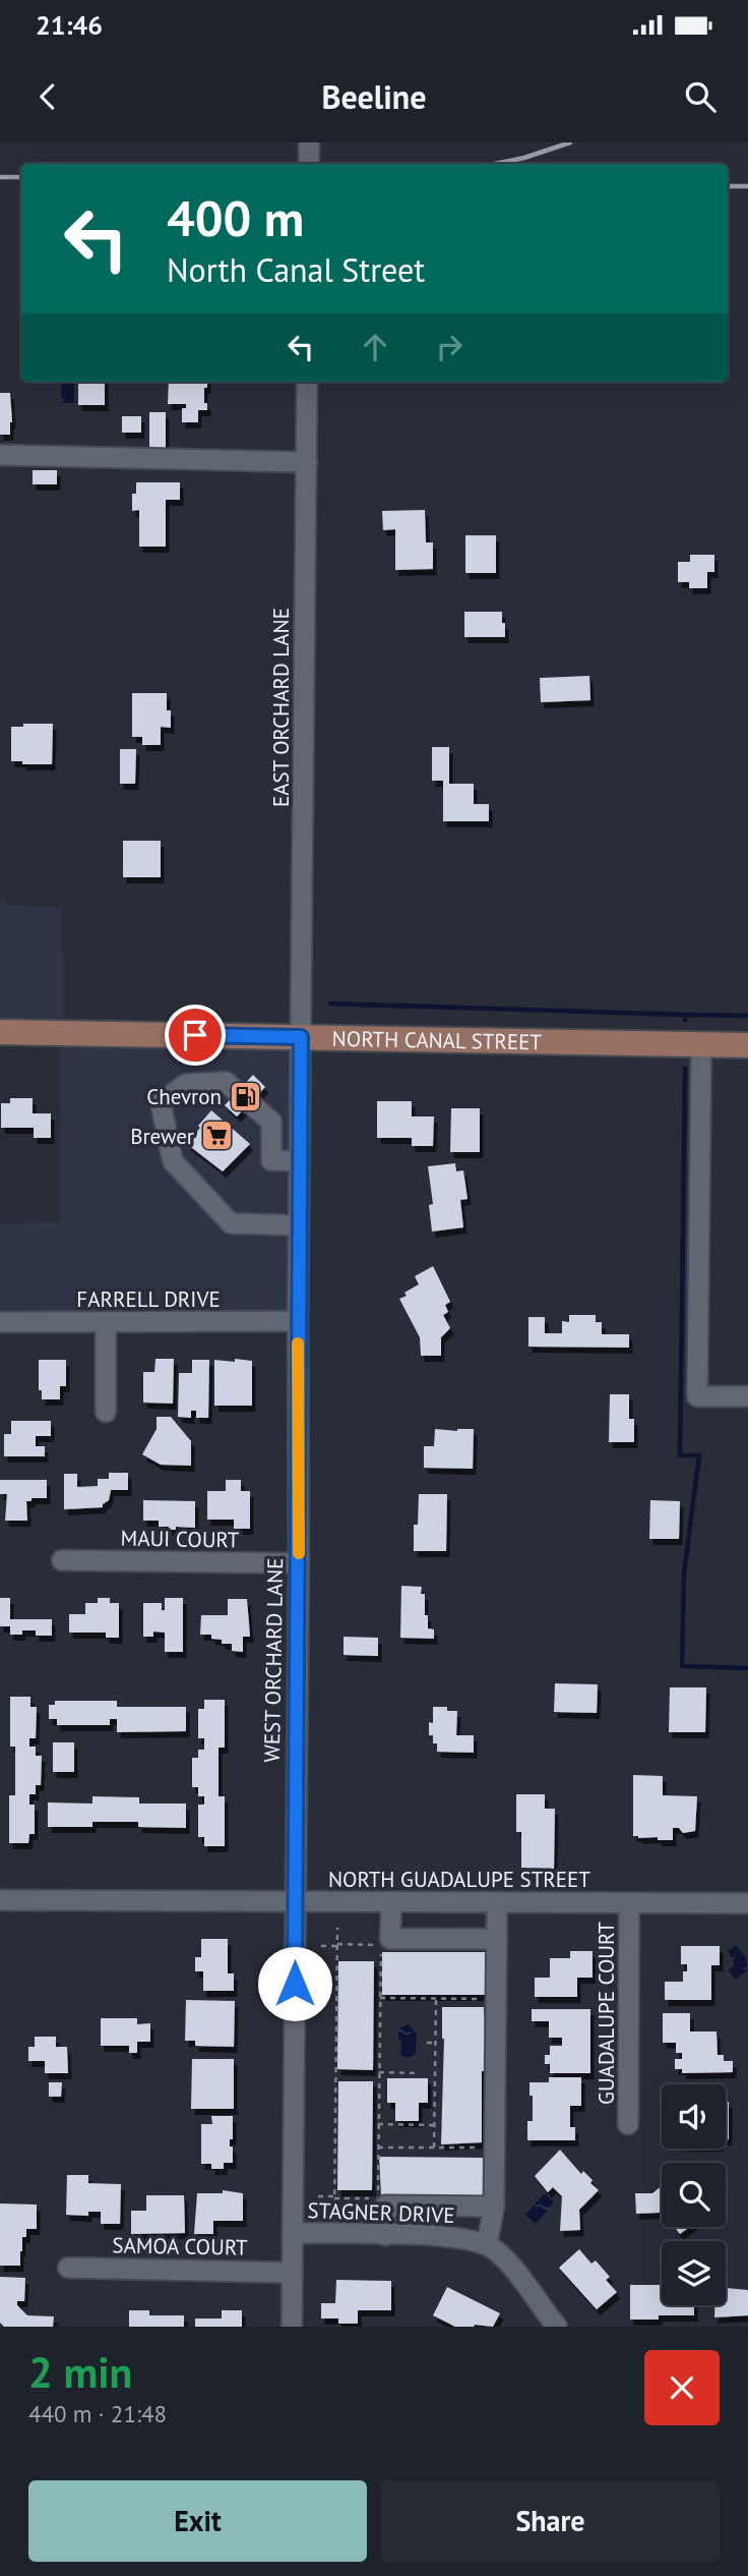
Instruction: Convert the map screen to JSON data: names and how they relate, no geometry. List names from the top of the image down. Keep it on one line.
{"streets":{"main road":["NORTH CANAL STREET"],"street":["EAST ORCHARD LANE","FARRELL DRIVE","MAUI COURT","WEST ORCHARD LANE","NORTH GUADALUPE STREET","GUADALUPE COURT","STAGNER DRIVE","SAMOA COURT"]},"crossings":[["EAST ORCHARD LANE","NORTH CANAL STREET"],["EAST ORCHARD LANE","WEST ORCHARD LANE"],["NORTH CANAL STREET","WEST ORCHARD LANE"],["FARRELL DRIVE","WEST ORCHARD LANE"],["MAUI COURT","WEST ORCHARD LANE"],["WEST ORCHARD LANE","NORTH GUADALUPE STREET"],["WEST ORCHARD LANE","STAGNER DRIVE"],["WEST ORCHARD LANE","SAMOA COURT"],["NORTH GUADALUPE STREET","GUADALUPE COURT"]],"places":{"fuel station":["Chevron"],"supermarket":["Brewer"]},"page":{"status":"21:46","header":"Beeline","turn":["400 m","North Canal Street"],"heading":["2 min","440 m · 21:48"],"buttons":["Exit","Share"]}}
